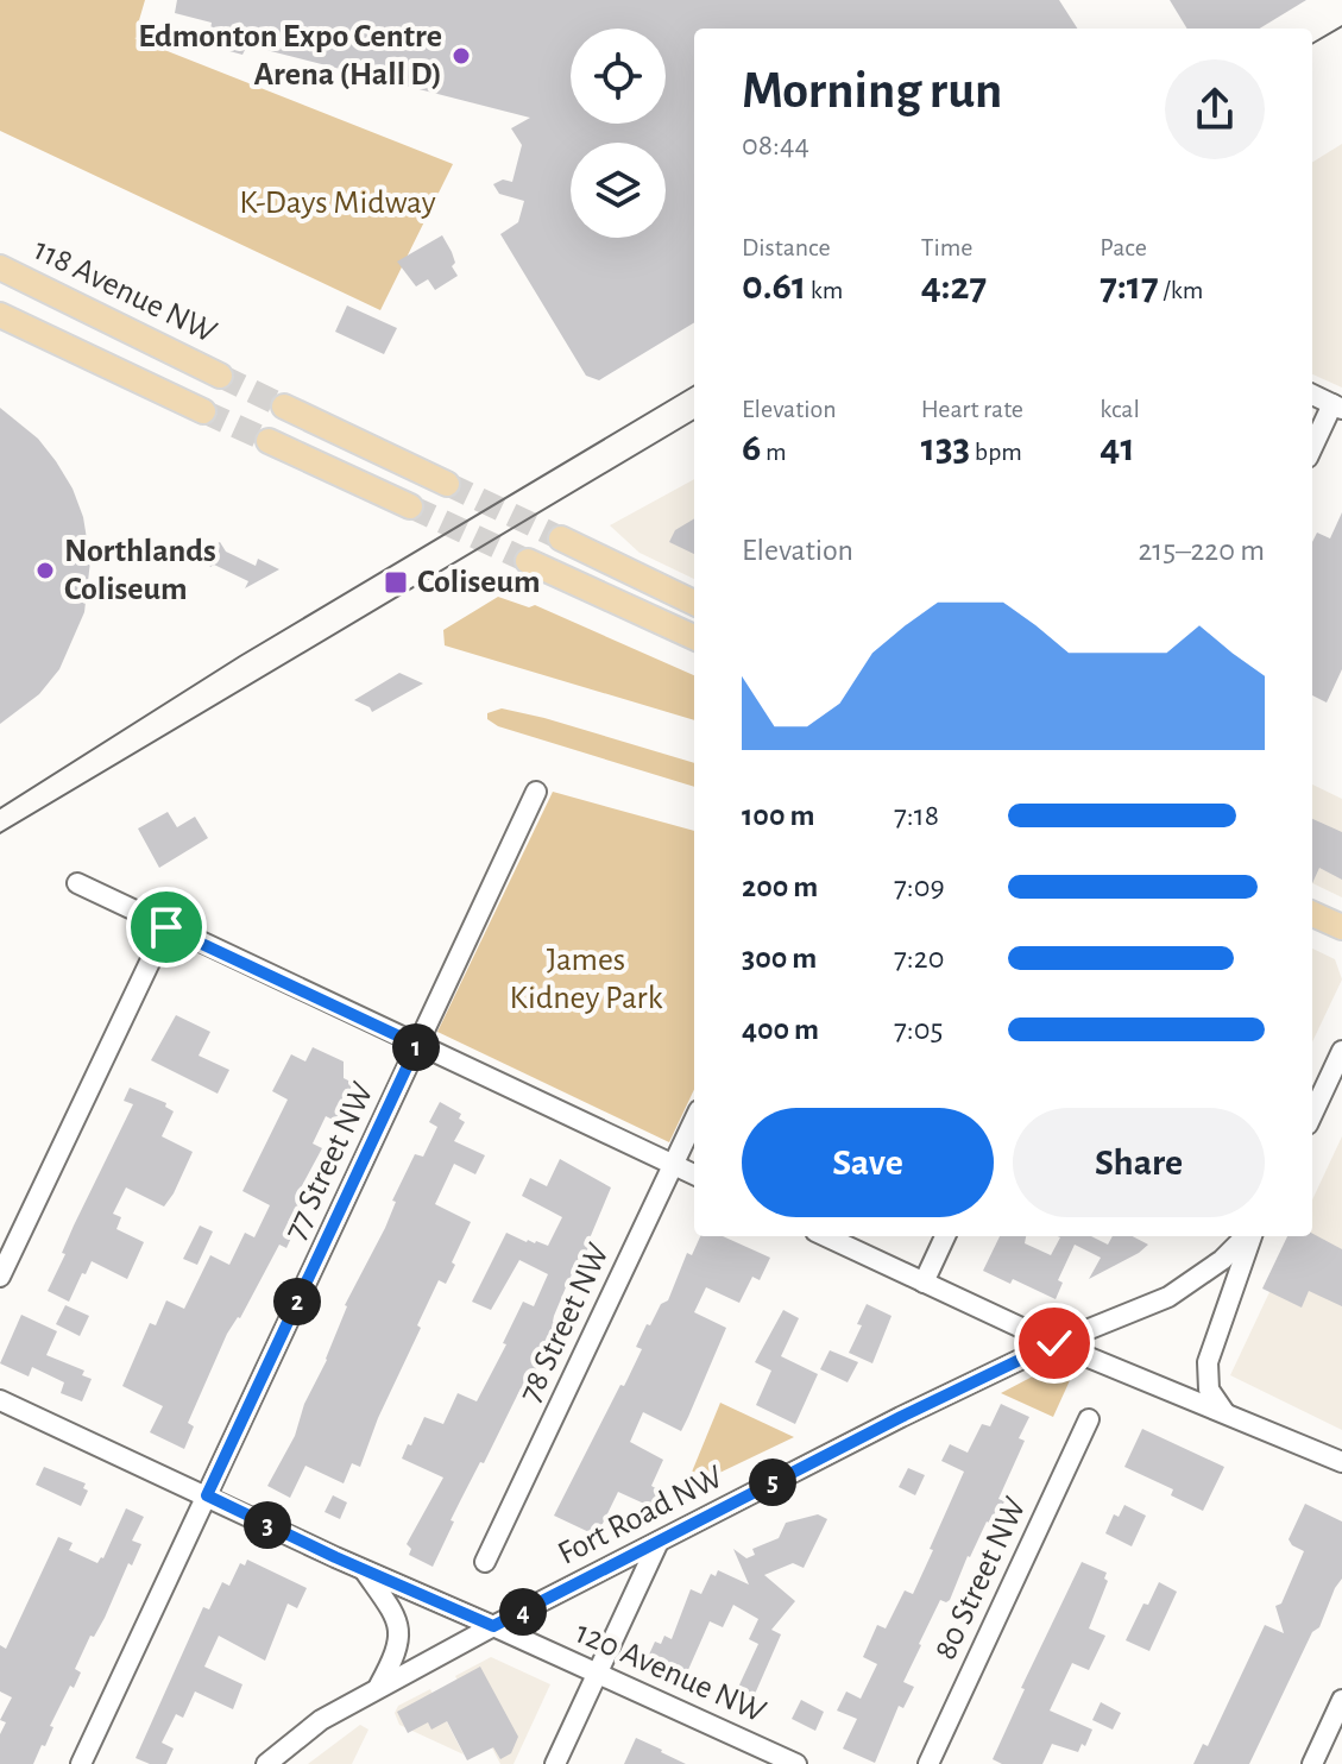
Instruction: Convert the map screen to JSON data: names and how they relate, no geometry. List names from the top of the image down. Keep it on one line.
{"streets":{"main road":["118 Avenue NW"],"street":["77 Street NW","78 Street NW","Fort Road NW","80 Street NW","120 Avenue NW"]},"crossings":[["77 Street NW","120 Avenue NW"],["Fort Road NW","120 Avenue NW"]],"parks":["K-Days Midway","James Kidney Park"],"places":{"other":["Edmonton Expo Centre Arena (Hall D)","Northlands Coliseum"],"transit":["Coliseum"]},"page":{"heading":["Morning run","08:44"],"stats":[["Distance","0.61 km"],["Time","4:27"],["Pace","7:17 /km"],["Elevation","6 m"],["Heart rate","133 bpm"],["kcal","41"]],"chart":["Elevation","215–220 m"],"list":[{"name":"100 m","note":"7:18"},{"name":"200 m","note":"7:09"},{"name":"300 m","note":"7:20"},{"name":"400 m","note":"7:05"}],"pins":["1","2","5","3","4"],"buttons":["Save","Share"]}}
